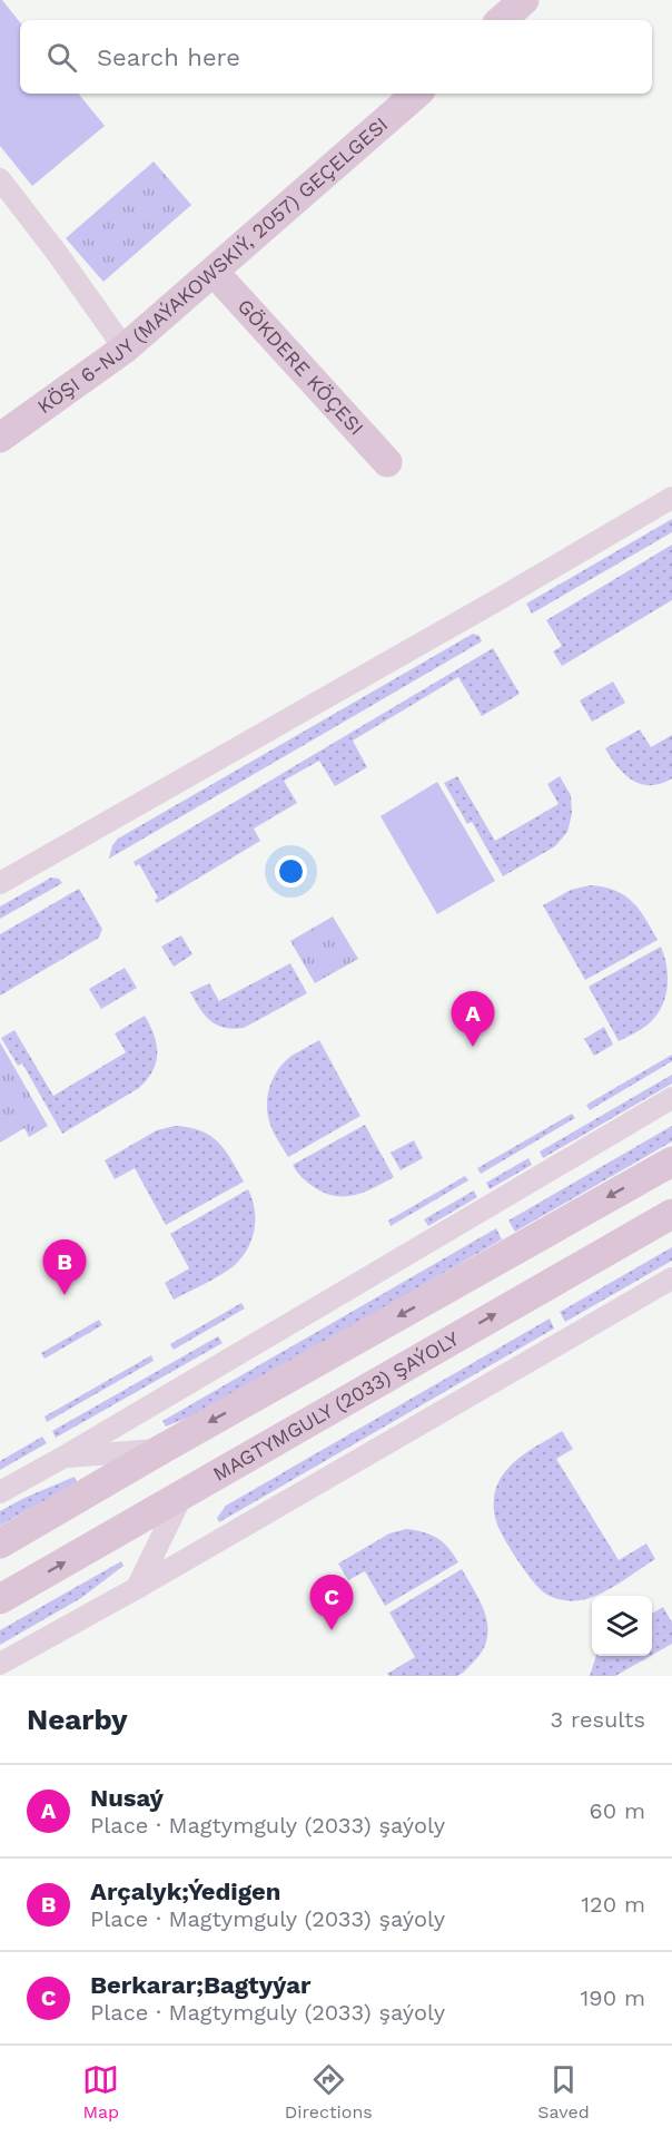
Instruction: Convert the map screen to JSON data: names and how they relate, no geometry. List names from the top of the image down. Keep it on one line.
{"streets":{"main road":["KÖŞI 6-NJY (MAÝAKOWSKIÝ, 2057) GEÇELGESI","GÖKDERE KÖÇESI","MAGTYMGULY (2033) ŞAÝOLY"]},"crossings":[["KÖŞI 6-NJY (MAÝAKOWSKIÝ, 2057) GEÇELGESI","GÖKDERE KÖÇESI"]],"page":{"search":"Search here","pins":["A","B","C"],"heading":["Nearby","3 results"],"list":[{"mark":"A","name":"Nusaý","note":"Place · Magtymguly (2033) şaýoly","value":"60 m"},{"mark":"B","name":"Arçalyk;Ýedigen","note":"Place · Magtymguly (2033) şaýoly","value":"120 m"},{"mark":"C","name":"Berkarar;Bagtyýar","note":"Place · Magtymguly (2033) şaýoly","value":"190 m"}],"nav":["Map","Directions","Saved"]}}
